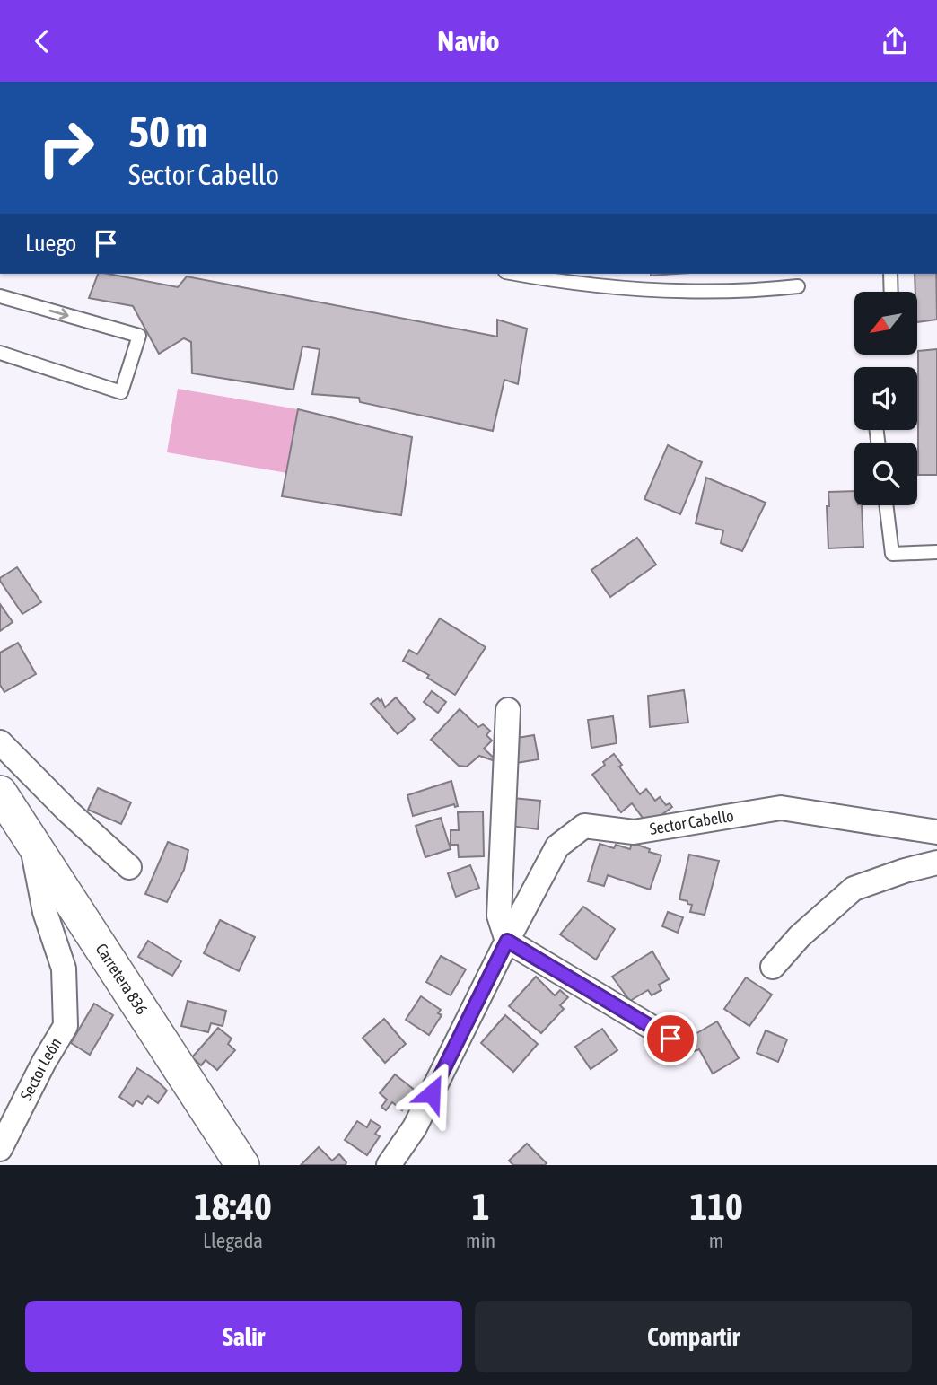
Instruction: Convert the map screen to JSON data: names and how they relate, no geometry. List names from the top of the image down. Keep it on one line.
{"streets":{"street":["Sector Cabello","Carretera 836","Sector León"]},"crossings":[["Carretera 836","Sector León"]],"north":"bottom left","page":{"header":"Navio","turn":["50 m","Sector Cabello"],"then":"Luego","eta":["18:40","Llegada","1","min","110","m"],"buttons":["Salir","Compartir"]}}
